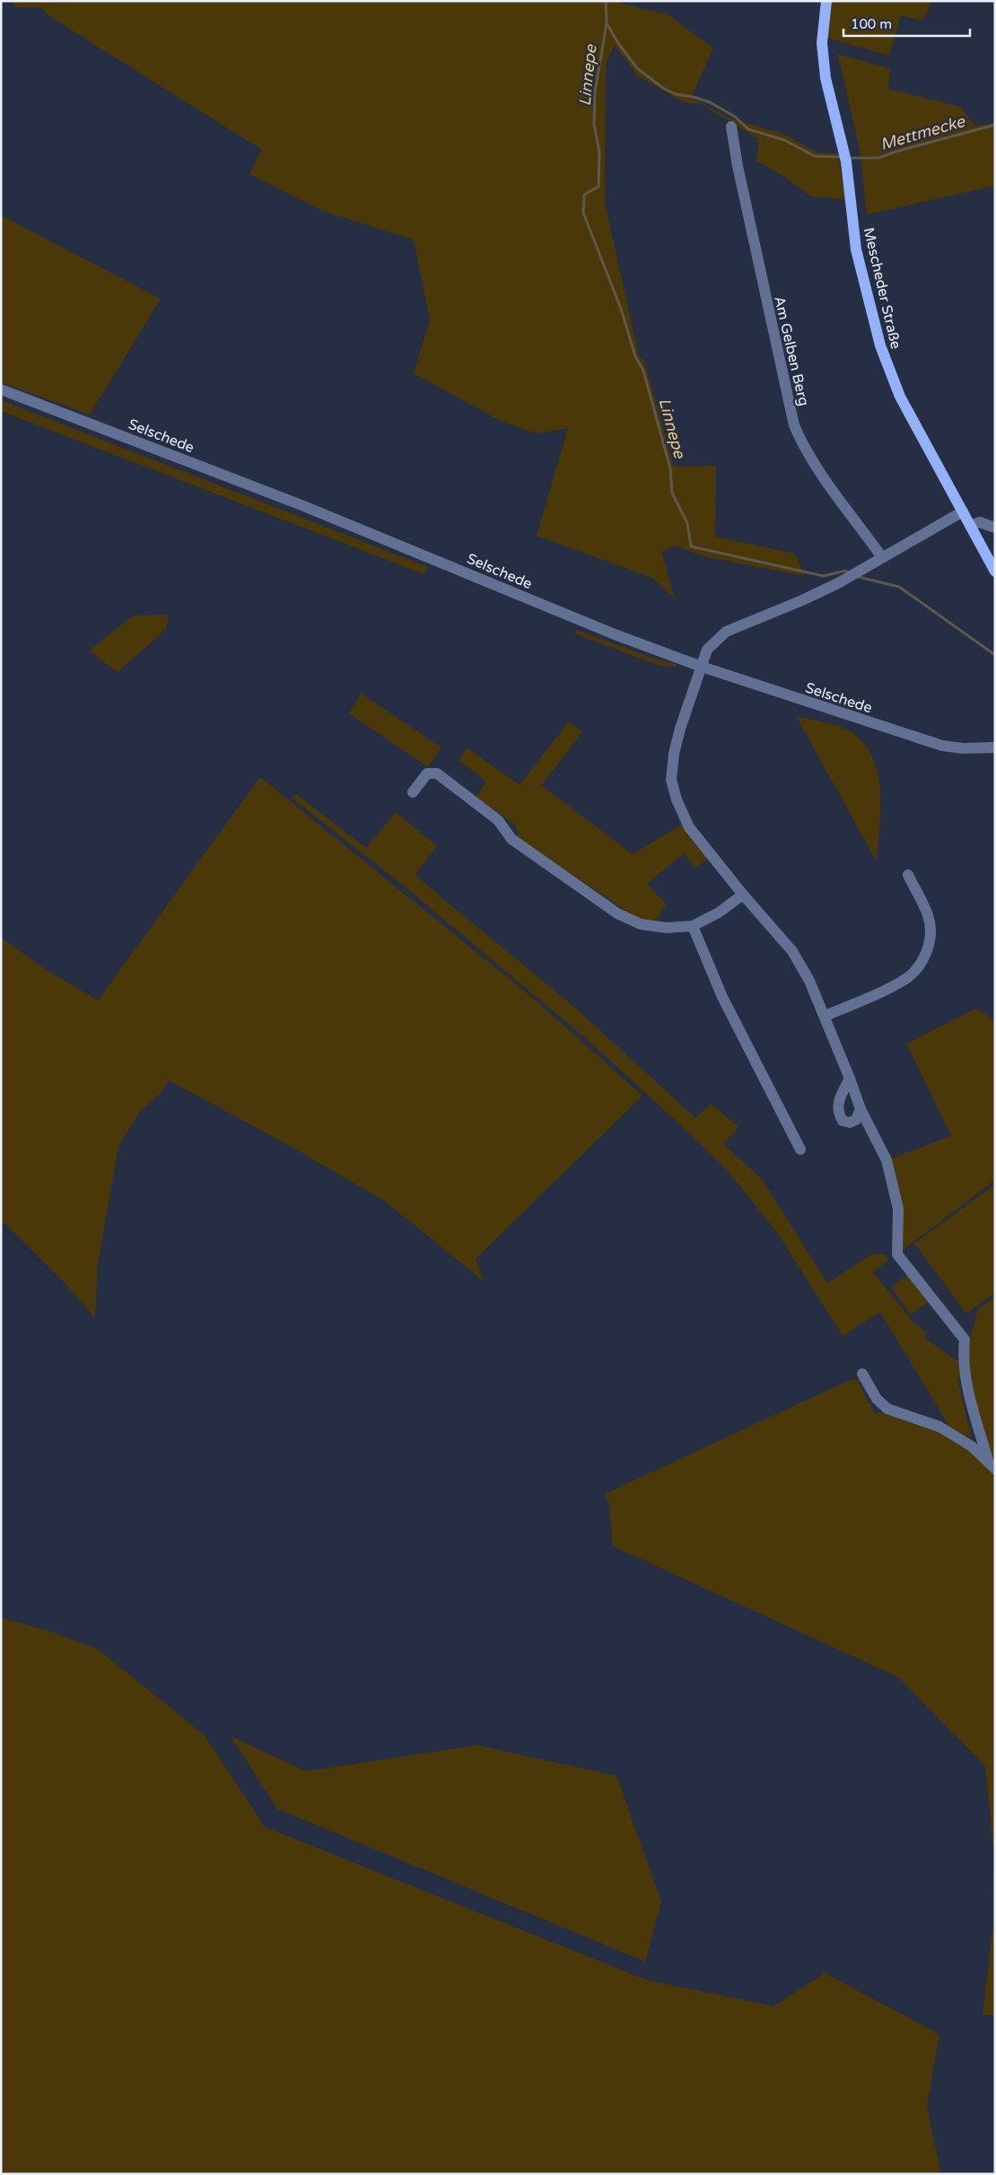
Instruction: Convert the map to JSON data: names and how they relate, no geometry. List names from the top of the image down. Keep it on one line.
{"streets":{"main road":["Mescheder Straße"],"street":["Am Gelben Berg","Selschede"]},"water":["Linnepe","Mettmecke"],"scale_bar":"100 m"}
